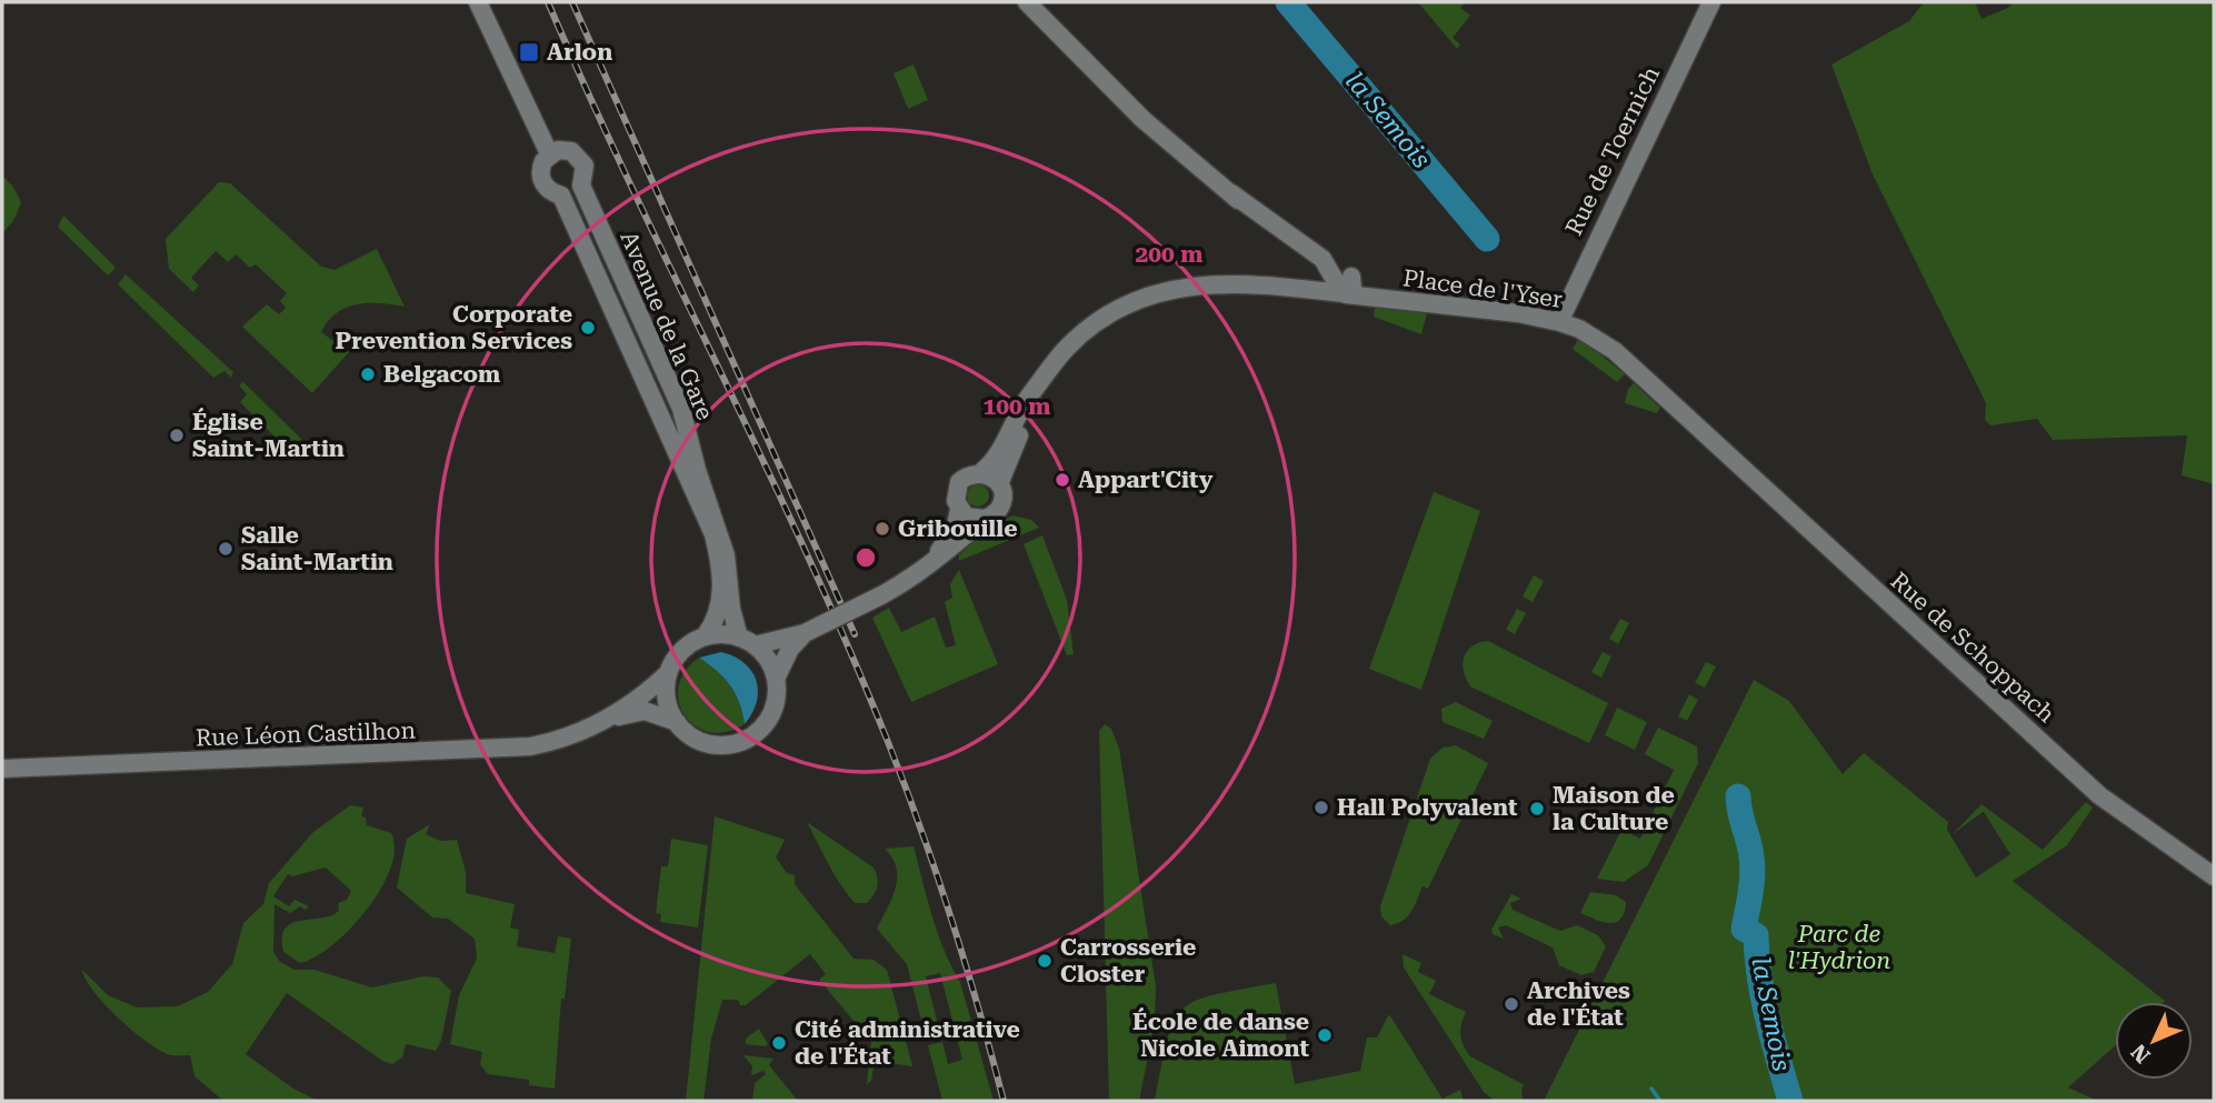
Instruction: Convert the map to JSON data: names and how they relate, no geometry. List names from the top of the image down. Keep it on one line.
{"streets":{"main road":["Rue de Toernich","Place de l'Yser","Avenue de la Gare","Rue de Schoppach","Rue Léon Castilhon"]},"crossings":[["Rue de Toernich","Place de l'Yser"],["Place de l'Yser","Rue de Schoppach"],["Avenue de la Gare","Rue Léon Castilhon"]],"water":["la Semois"],"parks":["Parc de l'Hydrion"],"places":{"transit":["Arlon"],"other":["Corporate Prevention Services","Belgacom","Église Saint-Martin","Appart'City","Gribouille","Salle Saint-Martin","Hall Polyvalent","Maison de la Culture","Carrosserie Closter","Archives de l'État","École de danse Nicole Aimont","Cité administrative de l'État"]},"north":"bottom left","rings":["200 m","100 m"]}
